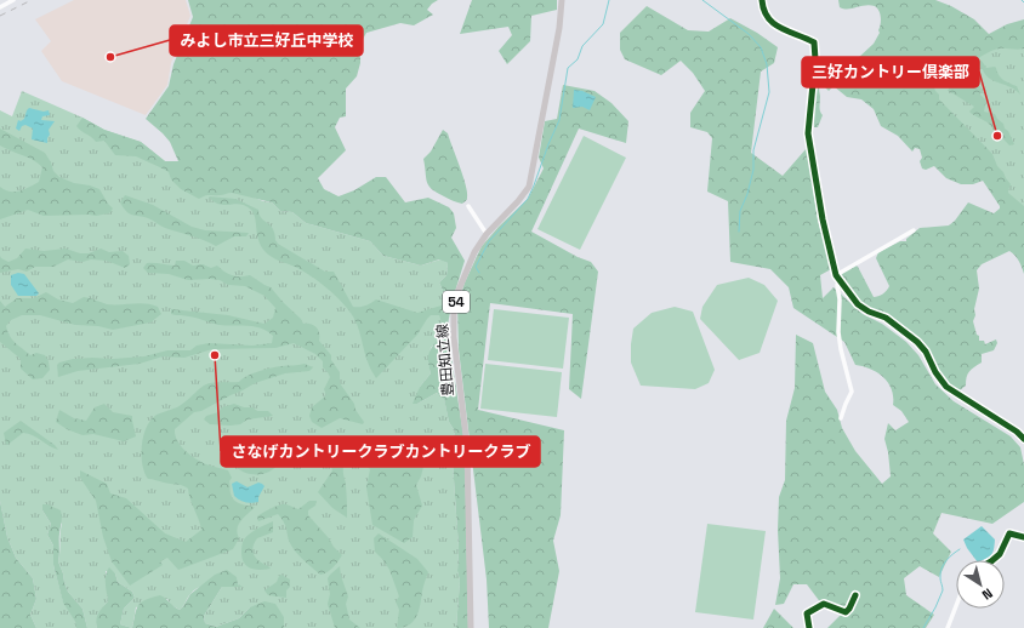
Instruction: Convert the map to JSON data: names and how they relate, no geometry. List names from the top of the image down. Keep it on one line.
{"streets":{"main road":["54","豊田知立線"]},"places":["みよし市立三好丘中学校","三好カントリー倶楽部","さなげカントリークラブカントリークラブ"],"north":"bottom right"}
